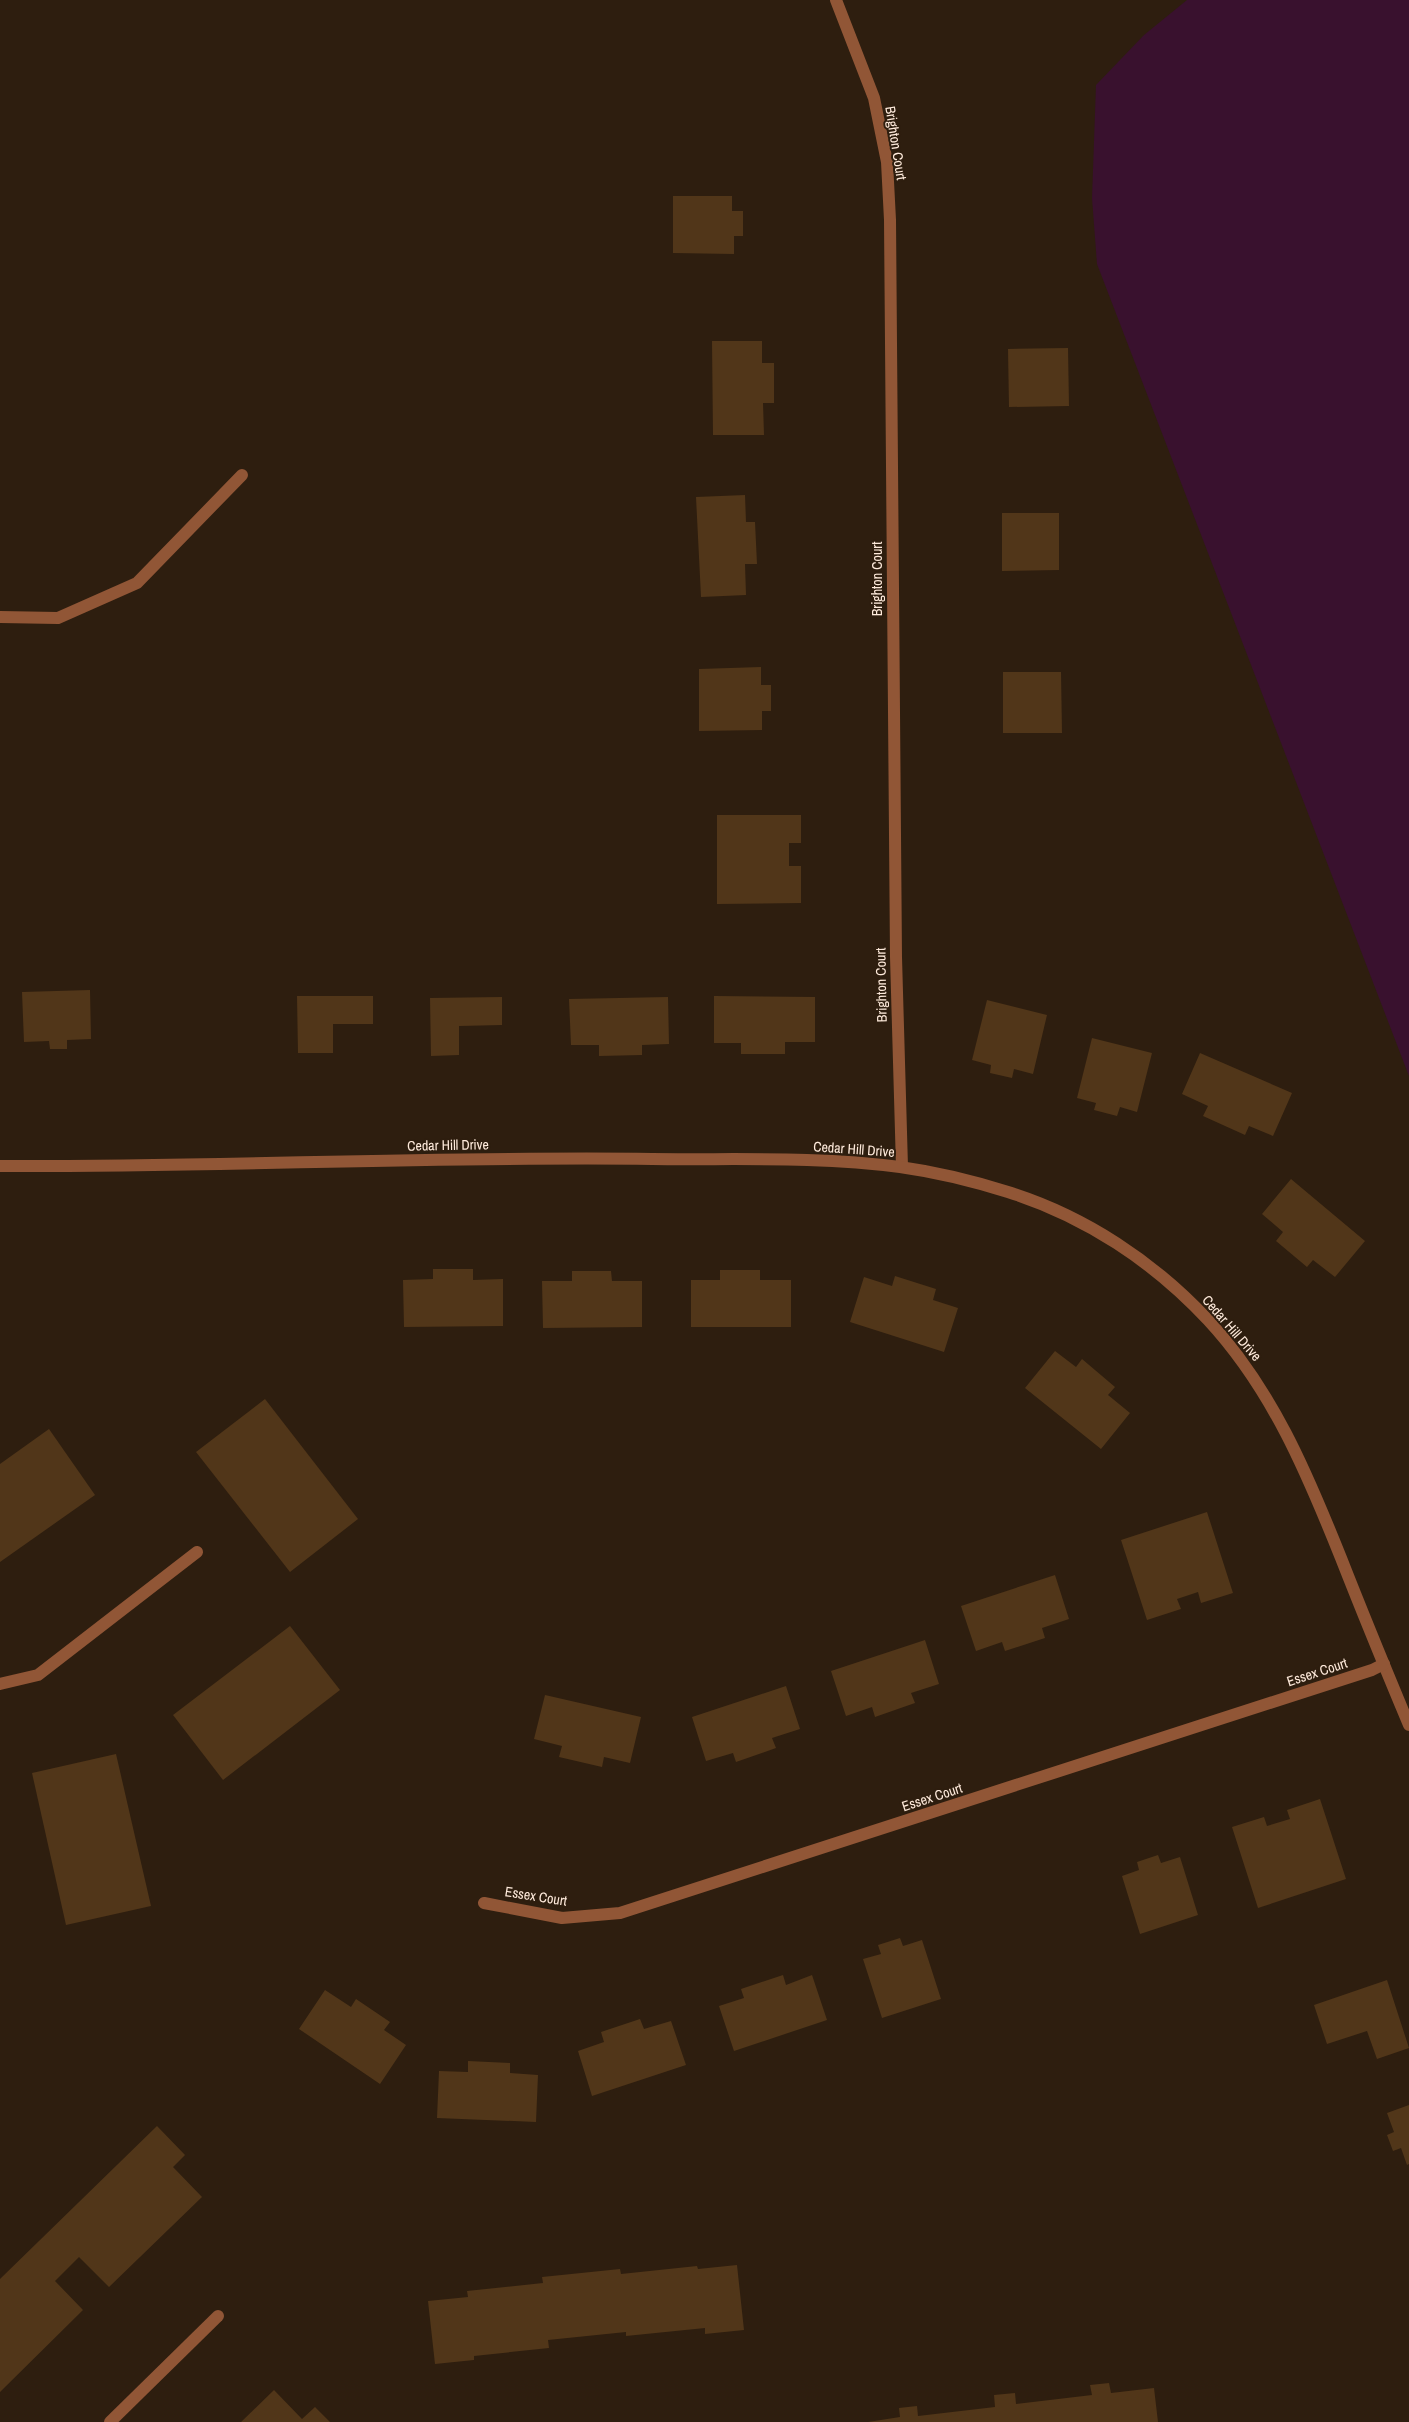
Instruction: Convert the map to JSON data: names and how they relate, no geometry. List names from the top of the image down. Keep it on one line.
{"streets":{"street":["Brighton Court","Cedar Hill Drive","Essex Court"]},"crossings":[["Brighton Court","Cedar Hill Drive"],["Cedar Hill Drive","Essex Court"]]}
